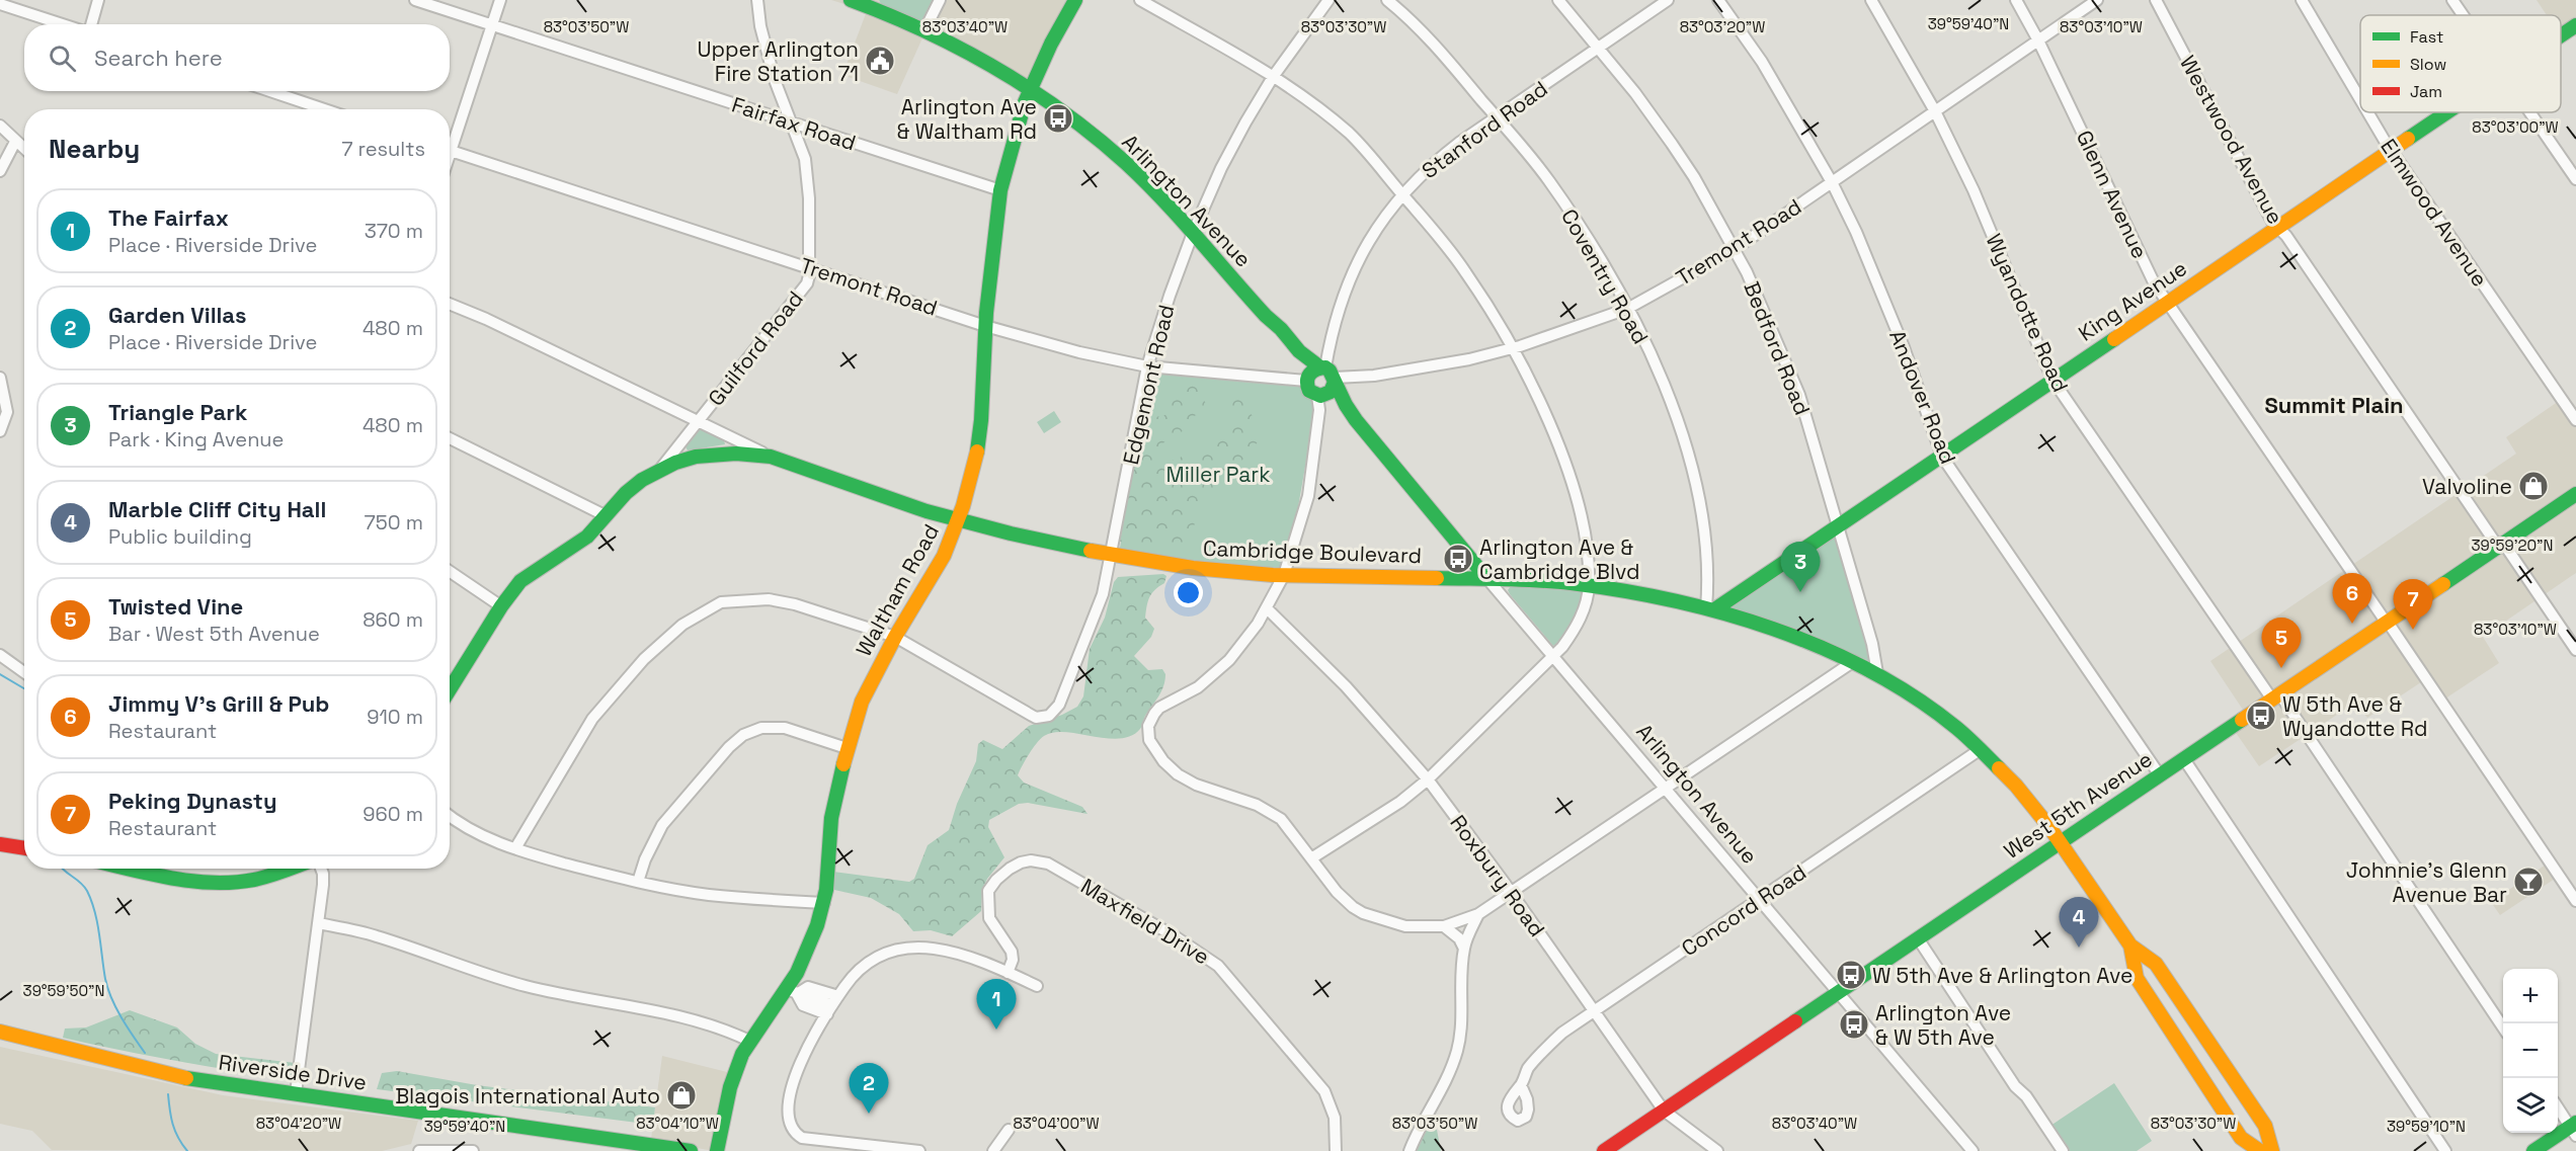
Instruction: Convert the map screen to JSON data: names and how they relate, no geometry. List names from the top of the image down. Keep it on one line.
{"streets":{"street":["Fairfax Road","Stanford Road","Westwood Avenue","Glenn Avenue","Arlington Avenue","Elmwood Avenue","Tremont Road","Coventry Road","King Avenue","Wyandotte Road","Guilford Road","Bedford Road","Edgemont Road","Andover Road","Cambridge Boulevard","Waltham Road","West 5th Avenue","Roxbury Road","Concord Road","Maxfield Drive","Riverside Drive"]},"crossings":[["Fairfax Road","Guilford Road"],["Fairfax Road","Waltham Road"],["Stanford Road","Arlington Avenue"],["Stanford Road","Tremont Road"],["Stanford Road","Coventry Road"],["Stanford Road","Bedford Road"],["Westwood Avenue","King Avenue"],["Westwood Avenue","West 5th Avenue"],["Glenn Avenue","Tremont Road"],["Glenn Avenue","King Avenue"],["Glenn Avenue","West 5th Avenue"],["Arlington Avenue","Tremont Road"],["Arlington Avenue","Edgemont Road"],["Arlington Avenue","Cambridge Boulevard"],["Arlington Avenue","Waltham Road"],["Arlington Avenue","West 5th Avenue"],["Arlington Avenue","Concord Road"],["Elmwood Avenue","King Avenue"],["Tremont Road","Coventry Road"],["Tremont Road","Wyandotte Road"],["Tremont Road","Guilford Road"],["Tremont Road","Bedford Road"],["Tremont Road","Edgemont Road"],["Tremont Road","Andover Road"],["Tremont Road","Waltham Road"],["Coventry Road","King Avenue"],["Coventry Road","Cambridge Boulevard"],["King Avenue","Wyandotte Road"],["King Avenue","Bedford Road"],["King Avenue","Andover Road"],["King Avenue","Cambridge Boulevard"],["Wyandotte Road","West 5th Avenue"],["Guilford Road","Cambridge Boulevard"],["Bedford Road","Cambridge Boulevard"],["Edgemont Road","Cambridge Boulevard"],["Edgemont Road","Waltham Road"],["Andover Road","West 5th Avenue"],["Cambridge Boulevard","Waltham Road"],["Cambridge Boulevard","West 5th Avenue"],["Cambridge Boulevard","Concord Road"],["West 5th Avenue","Roxbury Road"],["Roxbury Road","Concord Road"]],"districts":["Summit Plain"],"parks":["Miller Park"],"places":{"public building":["Upper Arlington Fire Station 71"],"bus stop":["Arlington Ave & Waltham Rd","Arlington Ave & Cambridge Blvd","W 5th Ave & Wyandotte Rd","W 5th Ave & Arlington Ave","Arlington Ave & W 5th Ave"],"shop":["Valvoline","Blagois International Auto"],"bar":["Johnnie's Glenn Avenue Bar"]},"legend":["Fast","Slow","Jam"],"page":{"search":"Search here","heading":["Nearby","7 results"],"list":[{"mark":"1","name":"The Fairfax","note":"Place · Riverside Drive","value":"370 m"},{"mark":"2","name":"Garden Villas","note":"Place · Riverside Drive","value":"480 m"},{"mark":"3","name":"Triangle Park","note":"Park · King Avenue","value":"480 m"},{"mark":"4","name":"Marble Cliff City Hall","note":"Public building","value":"750 m"},{"mark":"5","name":"Twisted Vine","note":"Bar · West 5th Avenue","value":"860 m"},{"mark":"6","name":"Jimmy V's Grill & Pub","note":"Restaurant","value":"910 m"},{"mark":"7","name":"Peking Dynasty","note":"Restaurant","value":"960 m"}],"pins":["3","6","7","5","4","1","2"],"map_buttons":["+","−"]},"coordinates":["39°59'40\"N","83°03'50\"W","83°03'40\"W","83°03'30\"W","83°03'20\"W","83°03'10\"W","83°03'00\"W","39°59'20\"N","39°59'50\"N","83°04'20\"W","83°04'10\"W","83°04'00\"W","39°59'10\"N"]}
